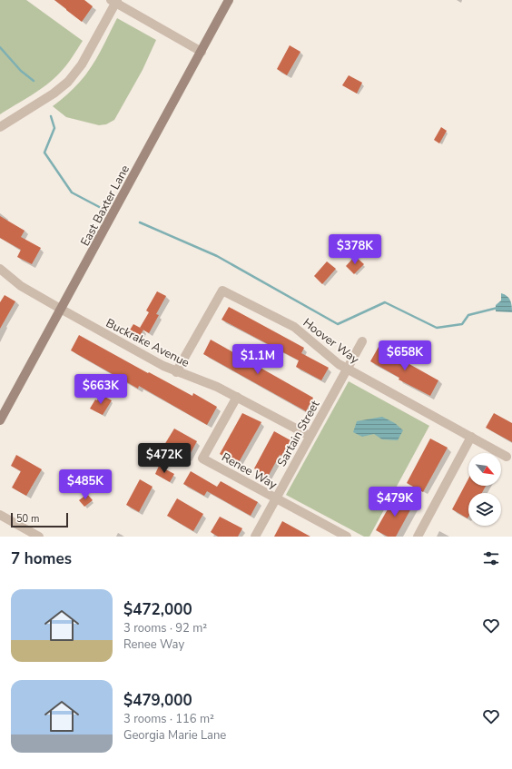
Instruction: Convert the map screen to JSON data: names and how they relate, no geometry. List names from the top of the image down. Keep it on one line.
{"streets":{"main road":["East Baxter Lane"],"street":["Hoover Way","Buckrake Avenue","Sartain Street","Renee Way"]},"crossings":[["East Baxter Lane","Buckrake Avenue"],["Hoover Way","Buckrake Avenue"],["Hoover Way","Sartain Street"],["Buckrake Avenue","Sartain Street"],["Buckrake Avenue","Renee Way"],["Sartain Street","Renee Way"]],"scale_bar":"50 m","north":"bottom right","page":{"price":["$378K","$658K","$1.1M","$663K","$472K","$485K","$479K"],"scale":"50 m","heading":"7 homes","list":[{"name":"$472,000","note":"3 rooms · 92 m² · Renee Way"},{"name":"$479,000","note":"3 rooms · 116 m² · Georgia Marie Lane"}]}}
